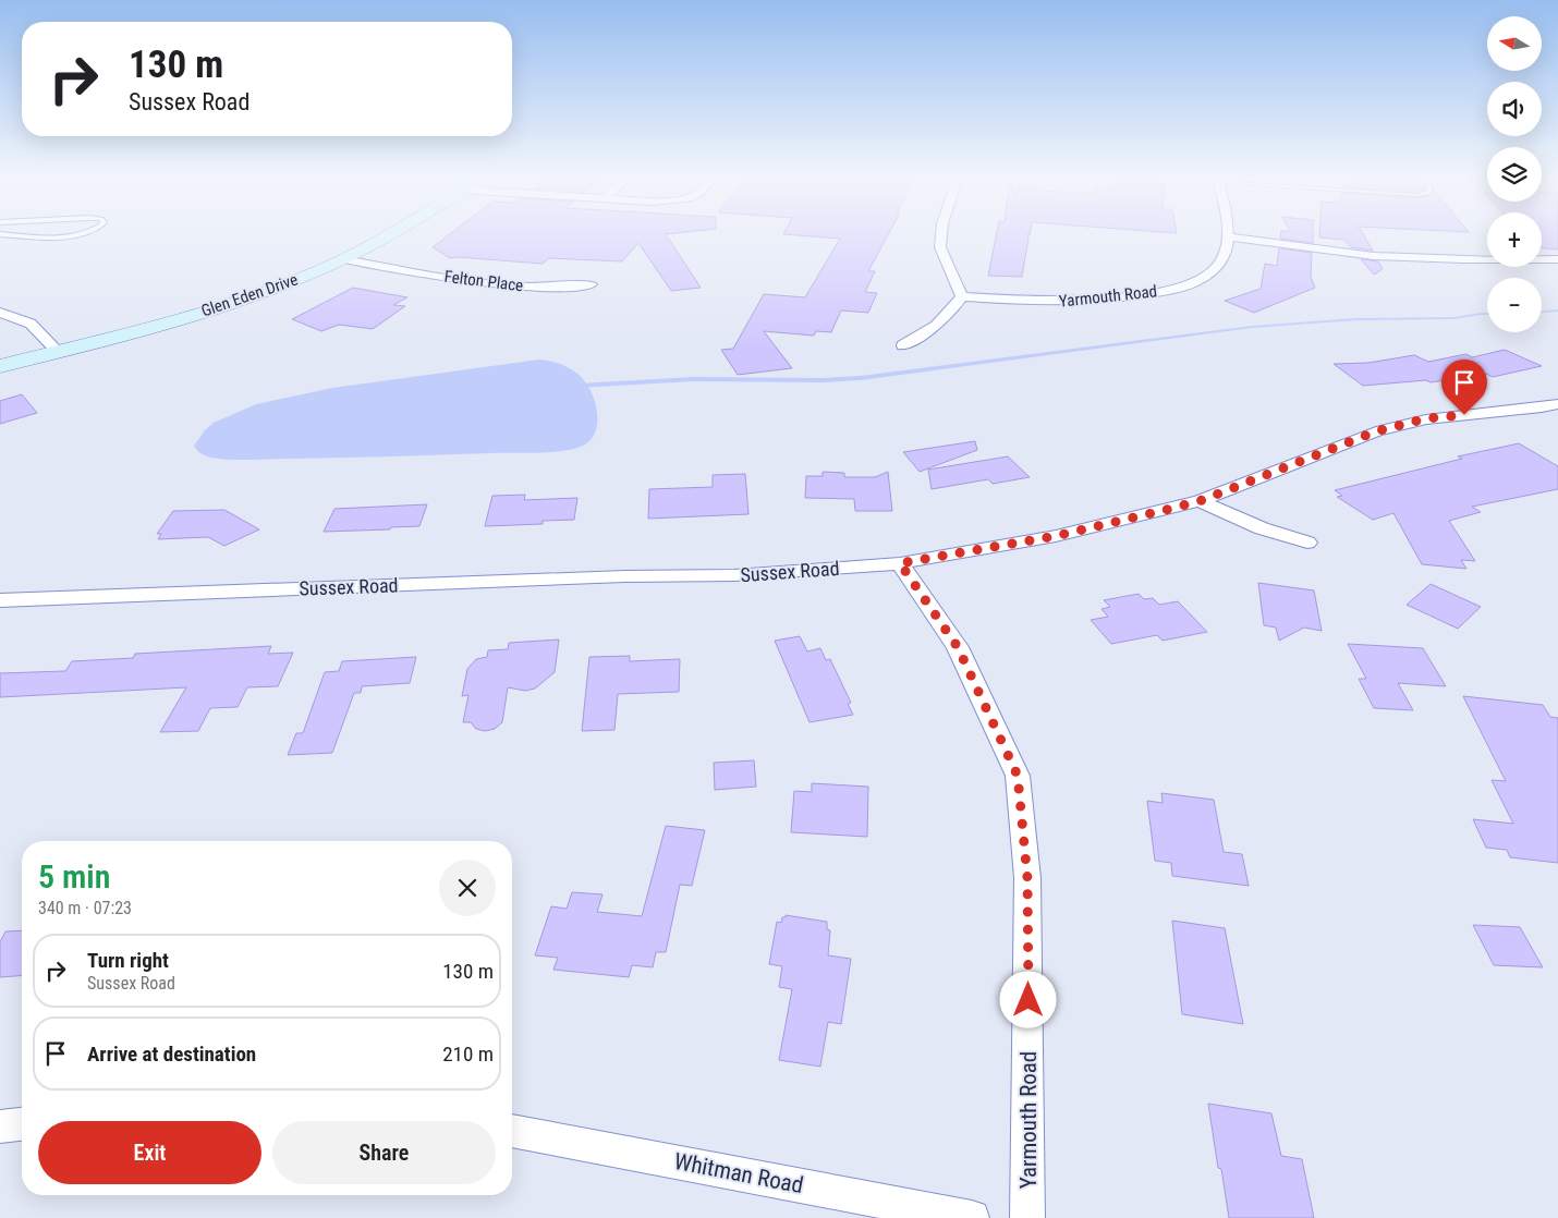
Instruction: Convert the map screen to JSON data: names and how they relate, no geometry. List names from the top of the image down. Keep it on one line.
{"streets":{"main road":["Glen Eden Drive"],"street":["Felton Place","Yarmouth Road","Sussex Road","Whitman Road"]},"crossings":[["Felton Place","Glen Eden Drive"],["Yarmouth Road","Sussex Road"]],"north":"left","page":{"map_buttons":["+","−"],"turn":["130 m","Sussex Road"],"heading":["5 min","340 m · 07:23"],"list":[{"name":"Turn right","note":"Sussex Road","value":"130 m"},{"name":"Arrive at destination","value":"210 m"}],"buttons":["Exit","Share"]}}
